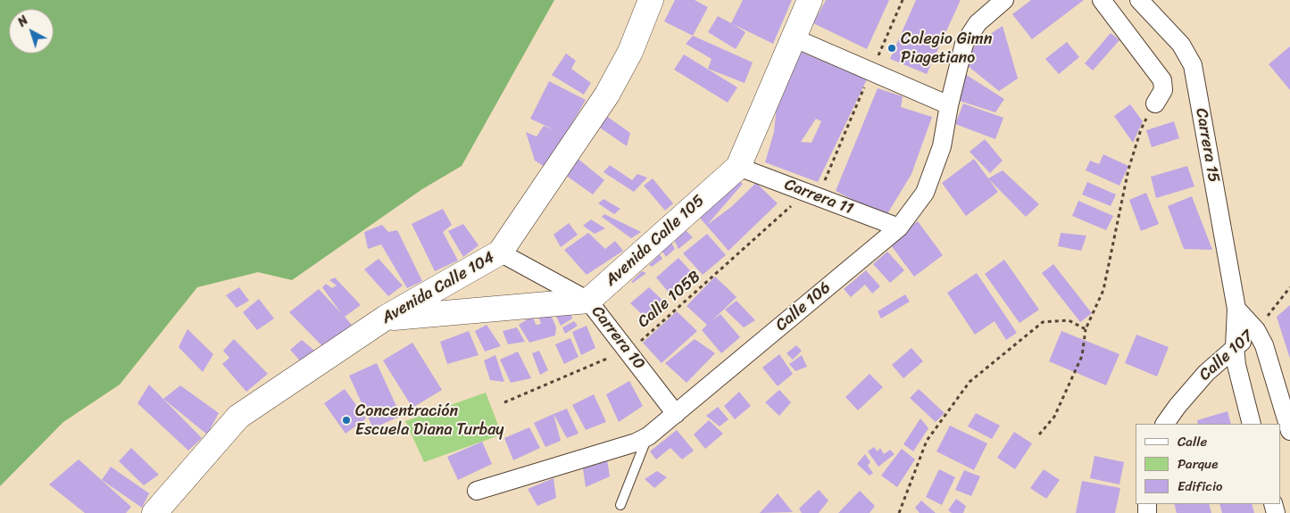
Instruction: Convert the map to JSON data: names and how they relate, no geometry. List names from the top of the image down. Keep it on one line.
{"streets":{"main road":["Avenida Calle 105","Avenida Calle 104"],"street":["Carrera 15","Carrera 11","Calle 106","Carrera 10","Calle 107"],"path":["Calle 105B"]},"crossings":[["Carrera 15","Calle 107"],["Carrera 11","Avenida Calle 105"],["Carrera 11","Calle 105B"],["Carrera 11","Calle 106"],["Avenida Calle 105","Carrera 10"],["Avenida Calle 104","Carrera 10"],["Calle 105B","Carrera 10"],["Calle 106","Carrera 10"]],"places":["Colegio Gimn Piagetiano","Concentración Escuela Diana Turbay"],"legend":["Calle","Parque","Edificio"],"north":"top left"}
